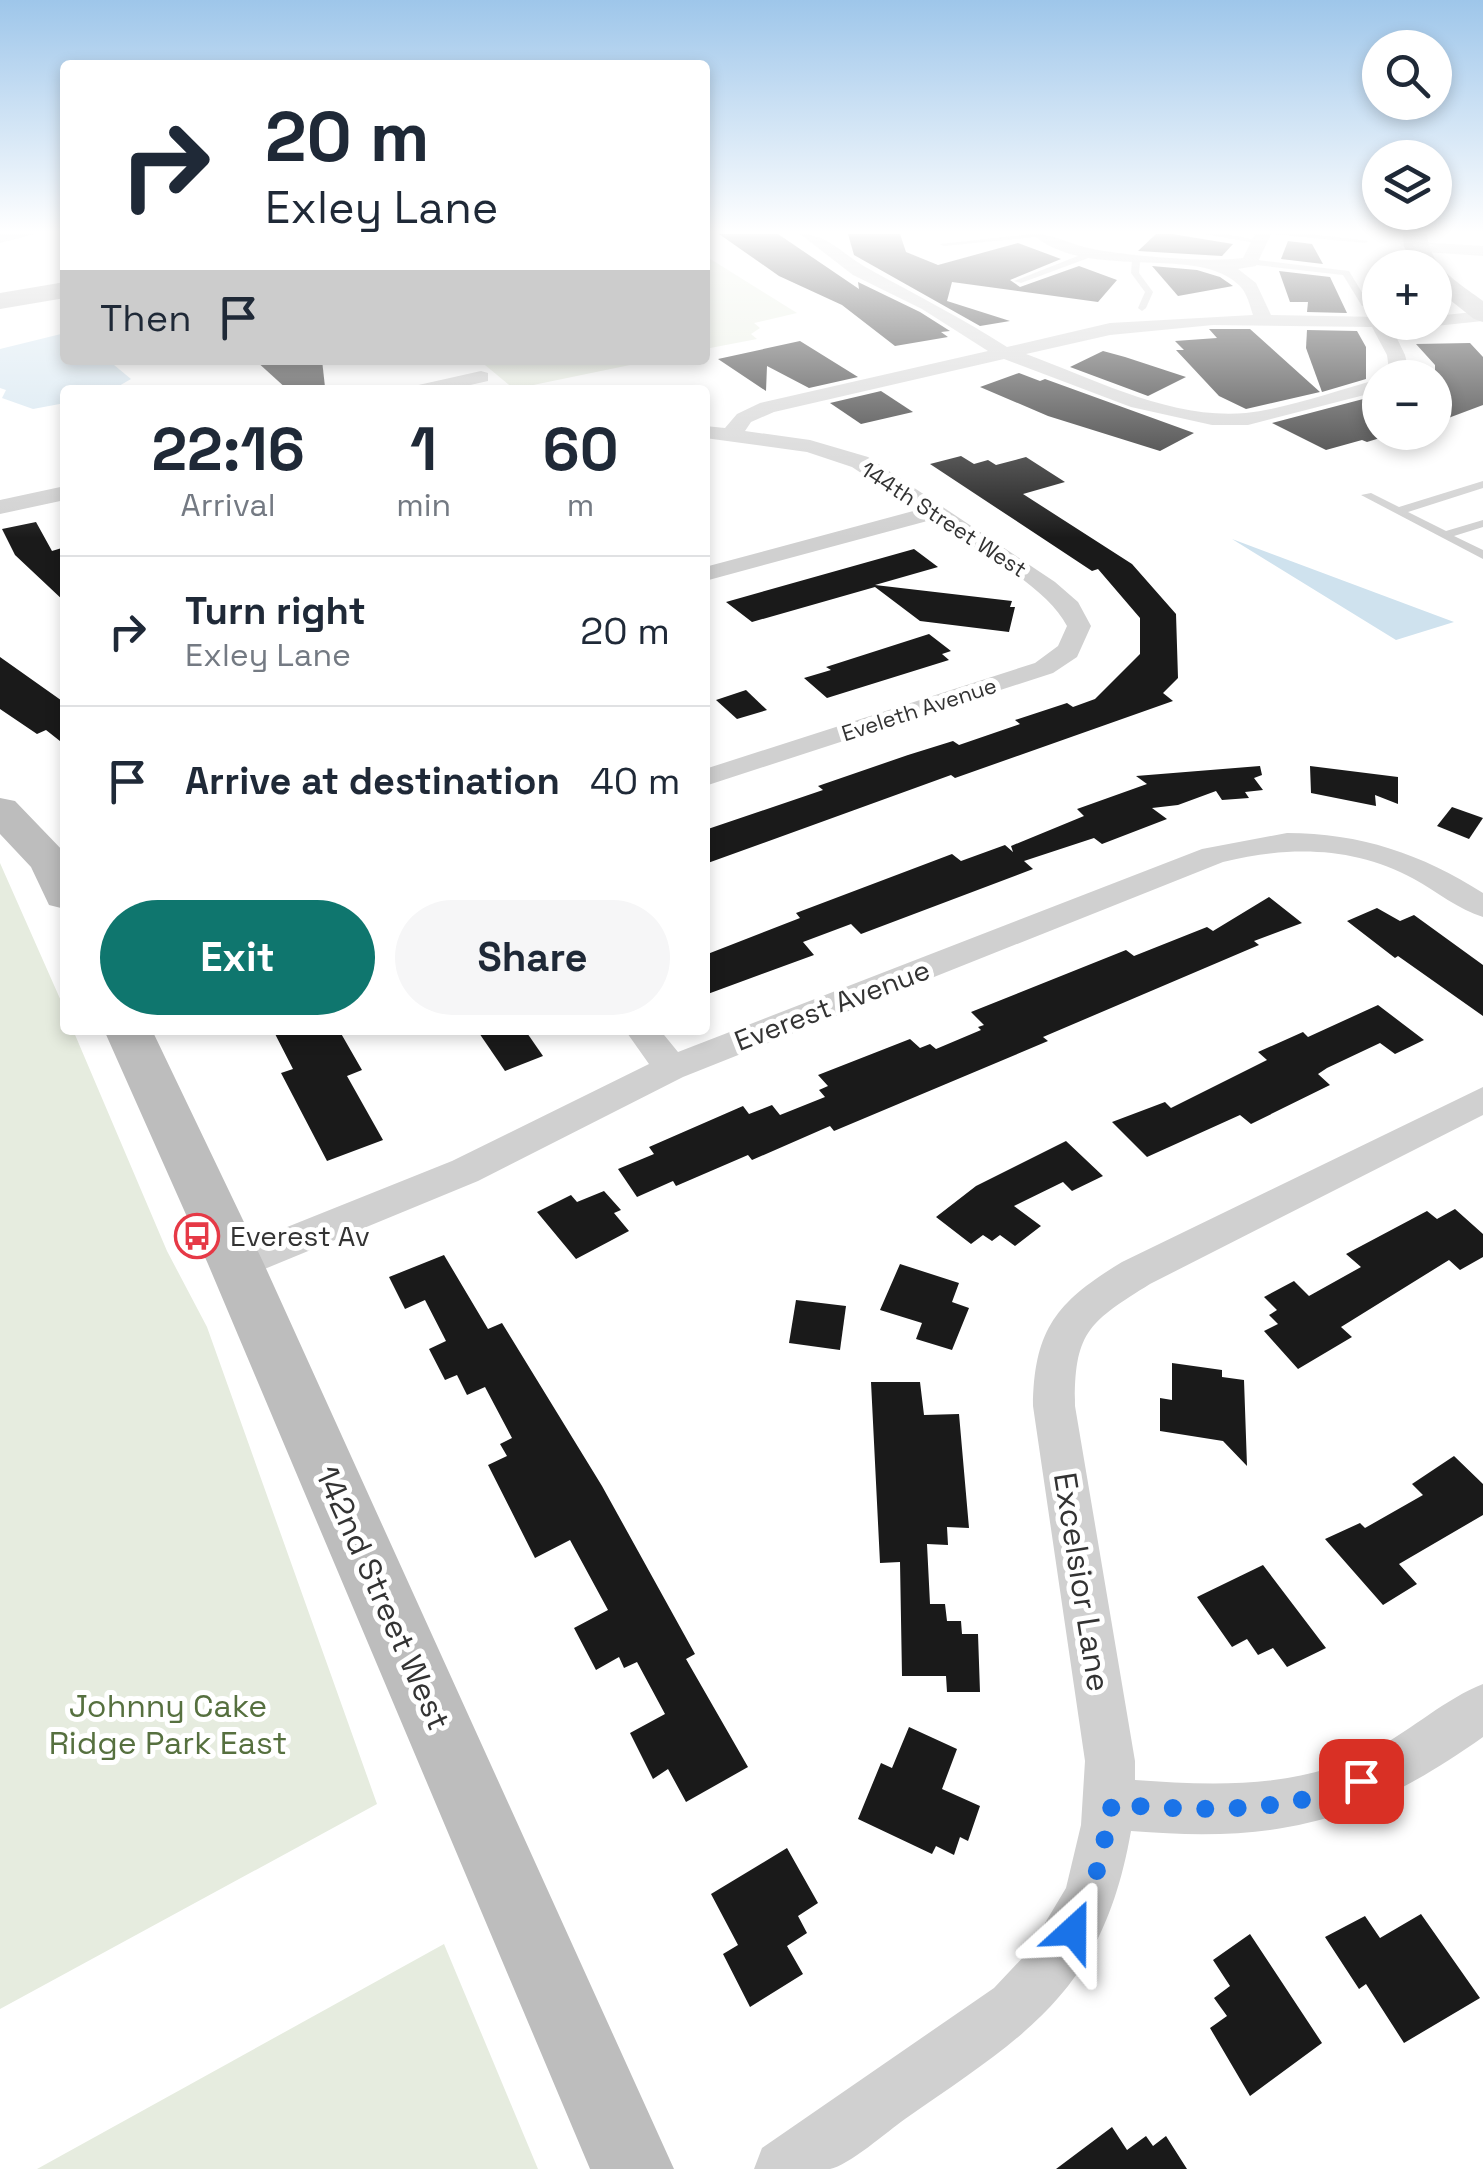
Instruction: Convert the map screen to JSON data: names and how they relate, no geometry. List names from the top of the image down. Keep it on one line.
{"streets":{"street":["144th Street West","Eveleth Avenue","Everest Avenue","Excelsior Lane","142nd Street West"]},"crossings":[["144th Street West","Eveleth Avenue"],["Everest Avenue","142nd Street West"]],"parks":["Johnny Cake Ridge Park East"],"places":{"bus stop":["Everest Av"]},"page":{"map_buttons":["+","−"],"turn":["20 m","Exley Lane"],"then":"Then","eta":["22:16","Arrival","1","min","60","m"],"list":[{"name":"Turn right","note":"Exley Lane","value":"20 m"},{"name":"Arrive at destination","value":"40 m"}],"buttons":["Exit","Share"]}}
